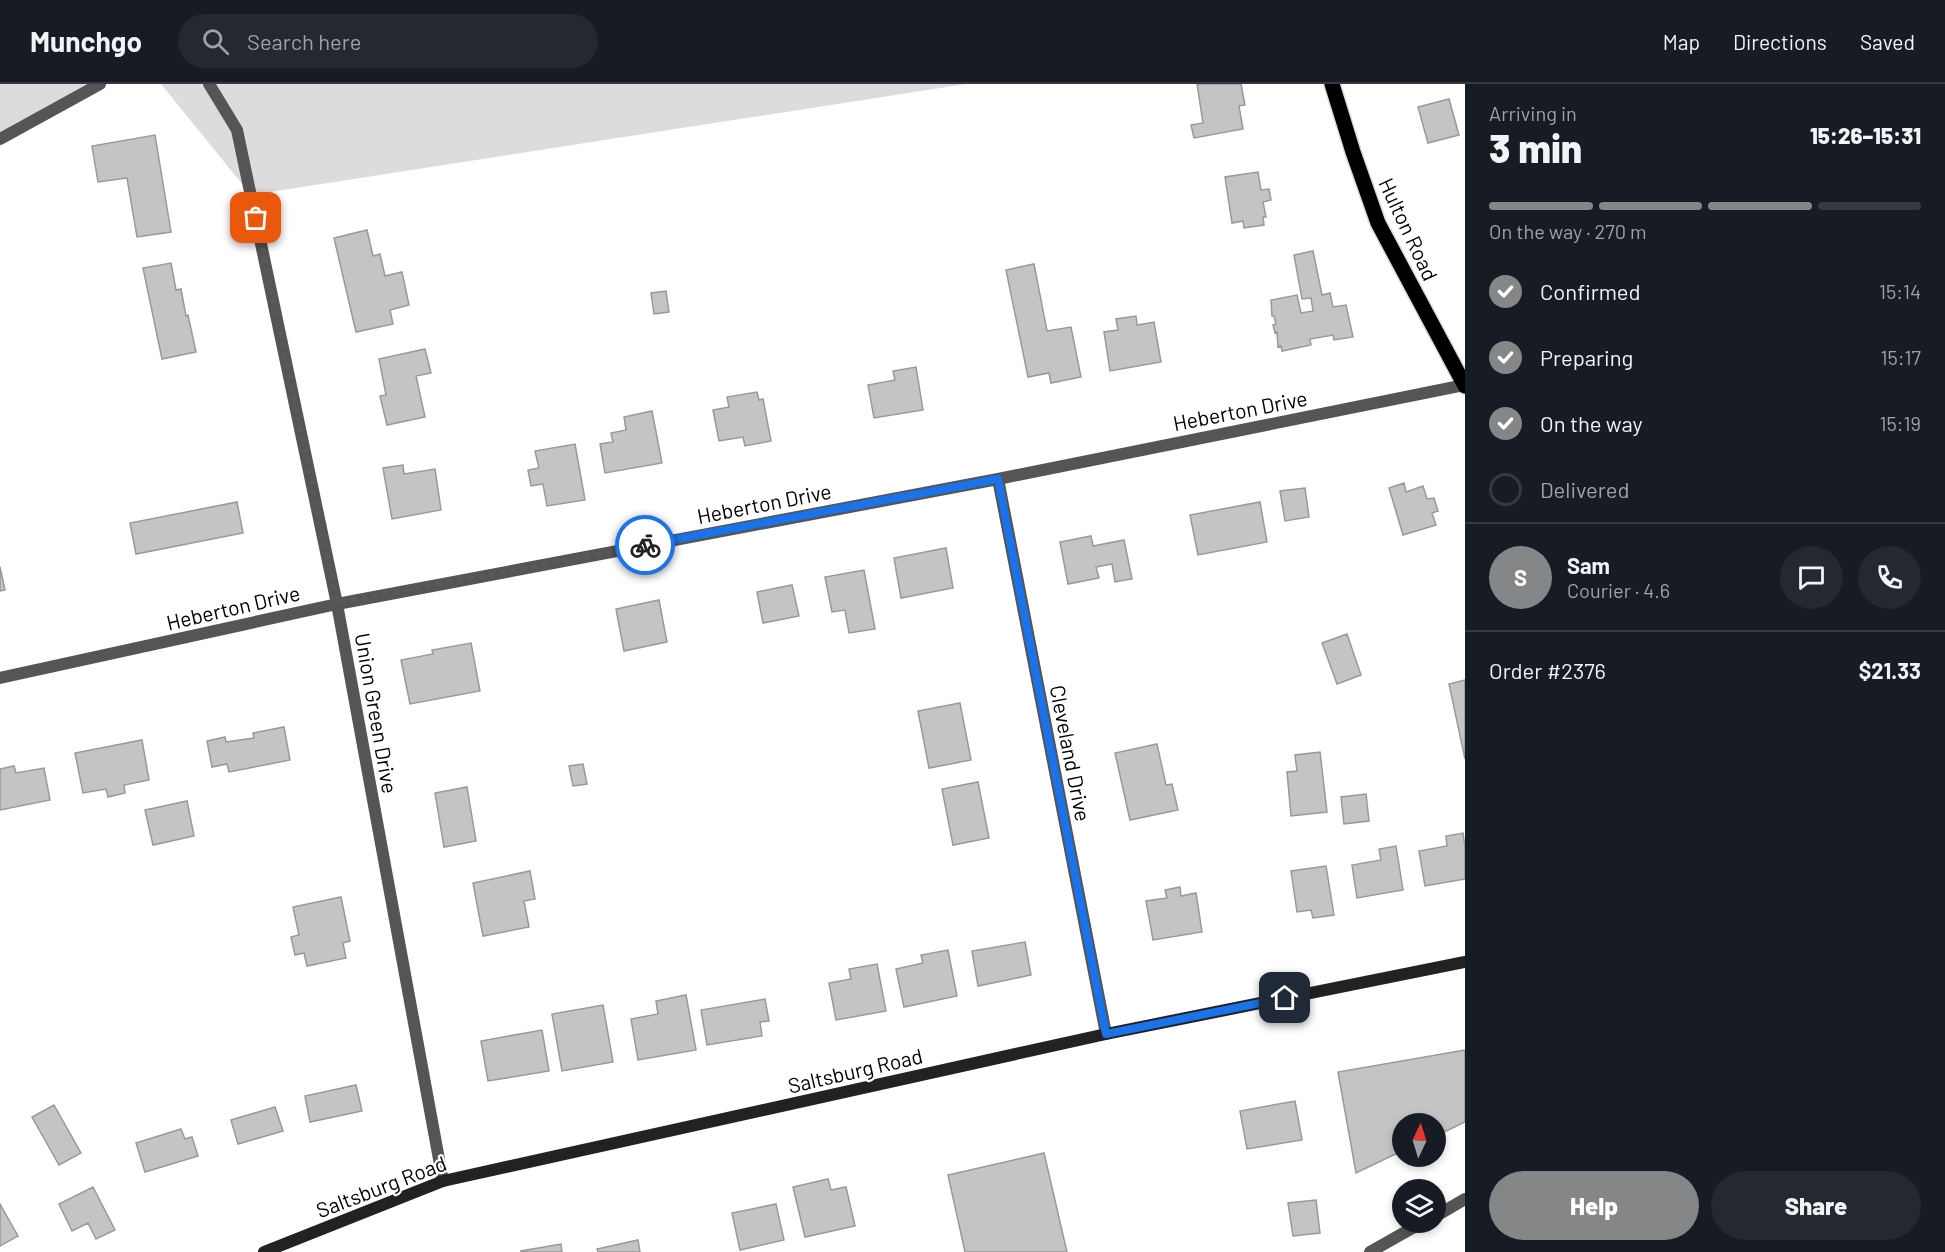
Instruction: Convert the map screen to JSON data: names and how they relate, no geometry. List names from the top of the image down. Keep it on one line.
{"streets":{"main road":["Hulton Road","Saltsburg Road"],"street":["Heberton Drive","Union Green Drive","Cleveland Drive"]},"crossings":[["Hulton Road","Heberton Drive"],["Heberton Drive","Union Green Drive"],["Heberton Drive","Cleveland Drive"],["Union Green Drive","Saltsburg Road"],["Cleveland Drive","Saltsburg Road"]],"north":"top","page":{"header":"Munchgo","search":"Search here","nav":["Map","Directions","Saved"],"heading":["3 min","Arriving in","15:26–15:31"],"panel":["Sam","Courier · 4.6","Order #2376","$21.33"],"bar":"On the way · 270 m","list":[["Confirmed","15:14"],["Preparing","15:17"],["On the way","15:19"],"Delivered"],"round":"S","buttons":["Help","Share"]}}
